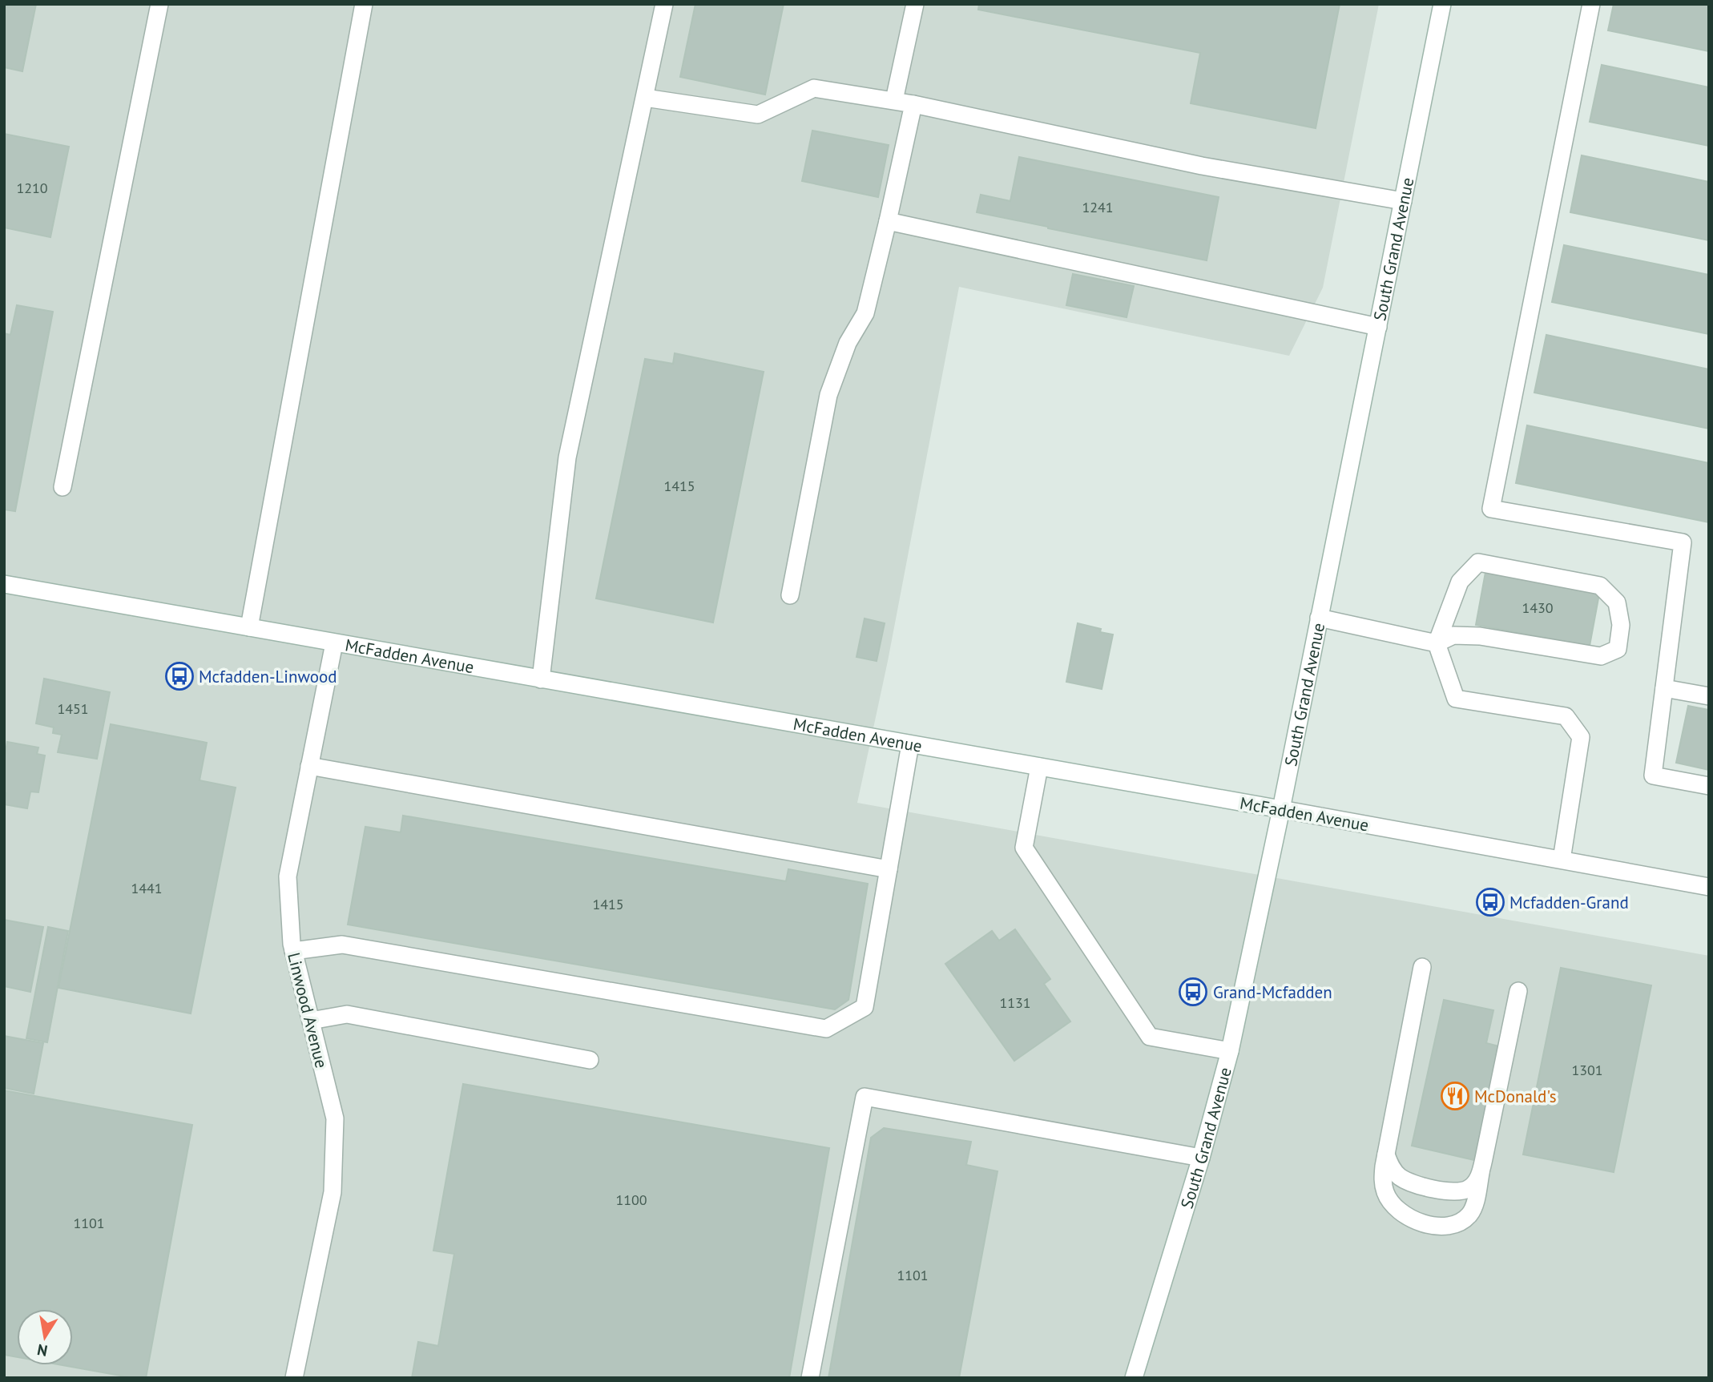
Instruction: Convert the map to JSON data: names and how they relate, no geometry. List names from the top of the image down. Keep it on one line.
{"streets":{"main road":["South Grand Avenue","McFadden Avenue","Linwood Avenue"]},"crossings":[["South Grand Avenue","McFadden Avenue"],["McFadden Avenue","Linwood Avenue"]],"places":{"bus stop":["Mcfadden-Linwood","Mcfadden-Grand","Grand-Mcfadden"],"restaurant":["McDonald's"]},"house_numbers":["1210","1241","1415","1430","1451","1441","1415","1131","1301","1100","1101","1101"],"north":"bottom"}
